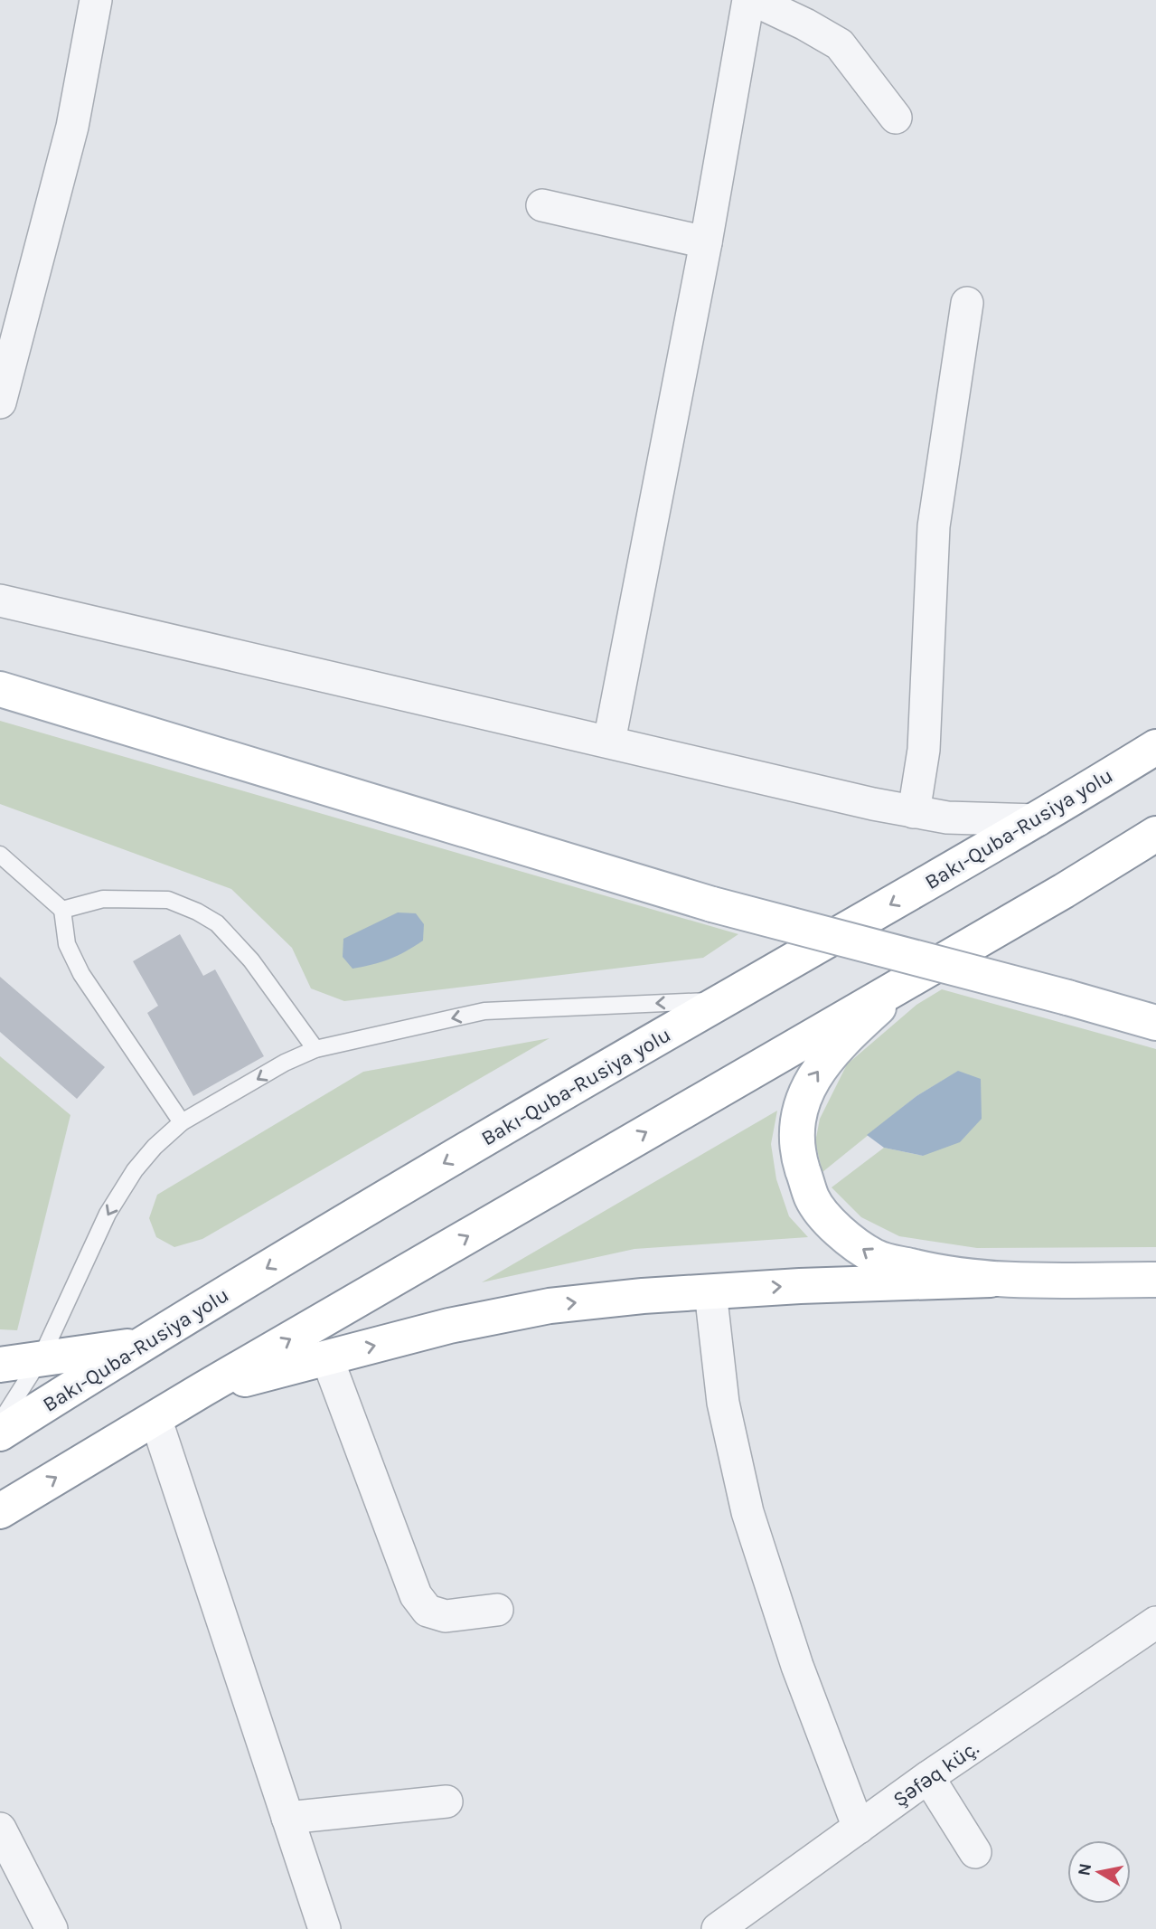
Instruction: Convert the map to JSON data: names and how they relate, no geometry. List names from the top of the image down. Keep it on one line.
{"streets":{"main road":["Bakı-Quba-Rusiya yolu"],"street":["Şəfəq küç."]},"north":"left"}
